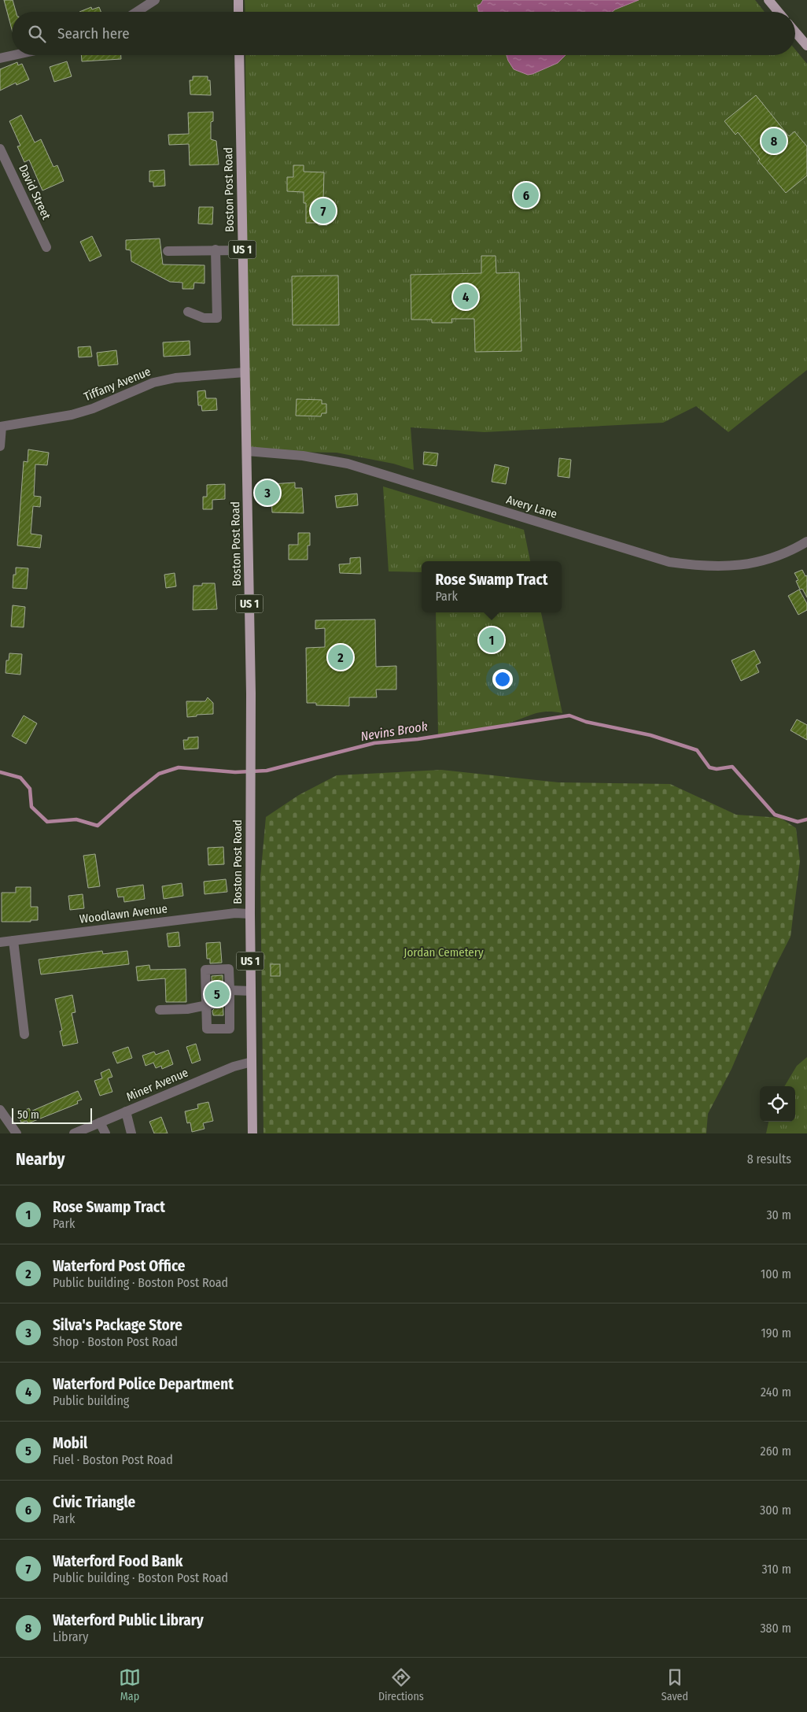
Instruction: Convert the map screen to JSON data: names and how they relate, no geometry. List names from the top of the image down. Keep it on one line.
{"streets":{"main road":["Boston Post Road","US 1"],"street":["David Street","Tiffany Avenue","Avery Lane","Woodlawn Avenue","Miner Avenue"]},"crossings":[["Boston Post Road","Tiffany Avenue"],["Boston Post Road","Avery Lane"],["Boston Post Road","Woodlawn Avenue"],["Boston Post Road","Miner Avenue"]],"water":["Nevins Brook"],"parks":["Jordan Cemetery"],"scale_bar":"50 m","page":{"search":"Search here","pins":["8","6","7","4","3","1","2","5"],"popup":["Rose Swamp Tract","Park"],"scale":"50 m","heading":["Nearby","8 results"],"list":[{"mark":"1","name":"Rose Swamp Tract","note":"Park","value":"30 m"},{"mark":"2","name":"Waterford Post Office","note":"Public building · Boston Post Road","value":"100 m"},{"mark":"3","name":"Silva's Package Store","note":"Shop · Boston Post Road","value":"190 m"},{"mark":"4","name":"Waterford Police Department","note":"Public building","value":"240 m"},{"mark":"5","name":"Mobil","note":"Fuel · Boston Post Road","value":"260 m"},{"mark":"6","name":"Civic Triangle","note":"Park","value":"300 m"},{"mark":"7","name":"Waterford Food Bank","note":"Public building · Boston Post Road","value":"310 m"},{"mark":"8","name":"Waterford Public Library","note":"Library","value":"380 m"}],"nav":["Map","Directions","Saved"]}}
